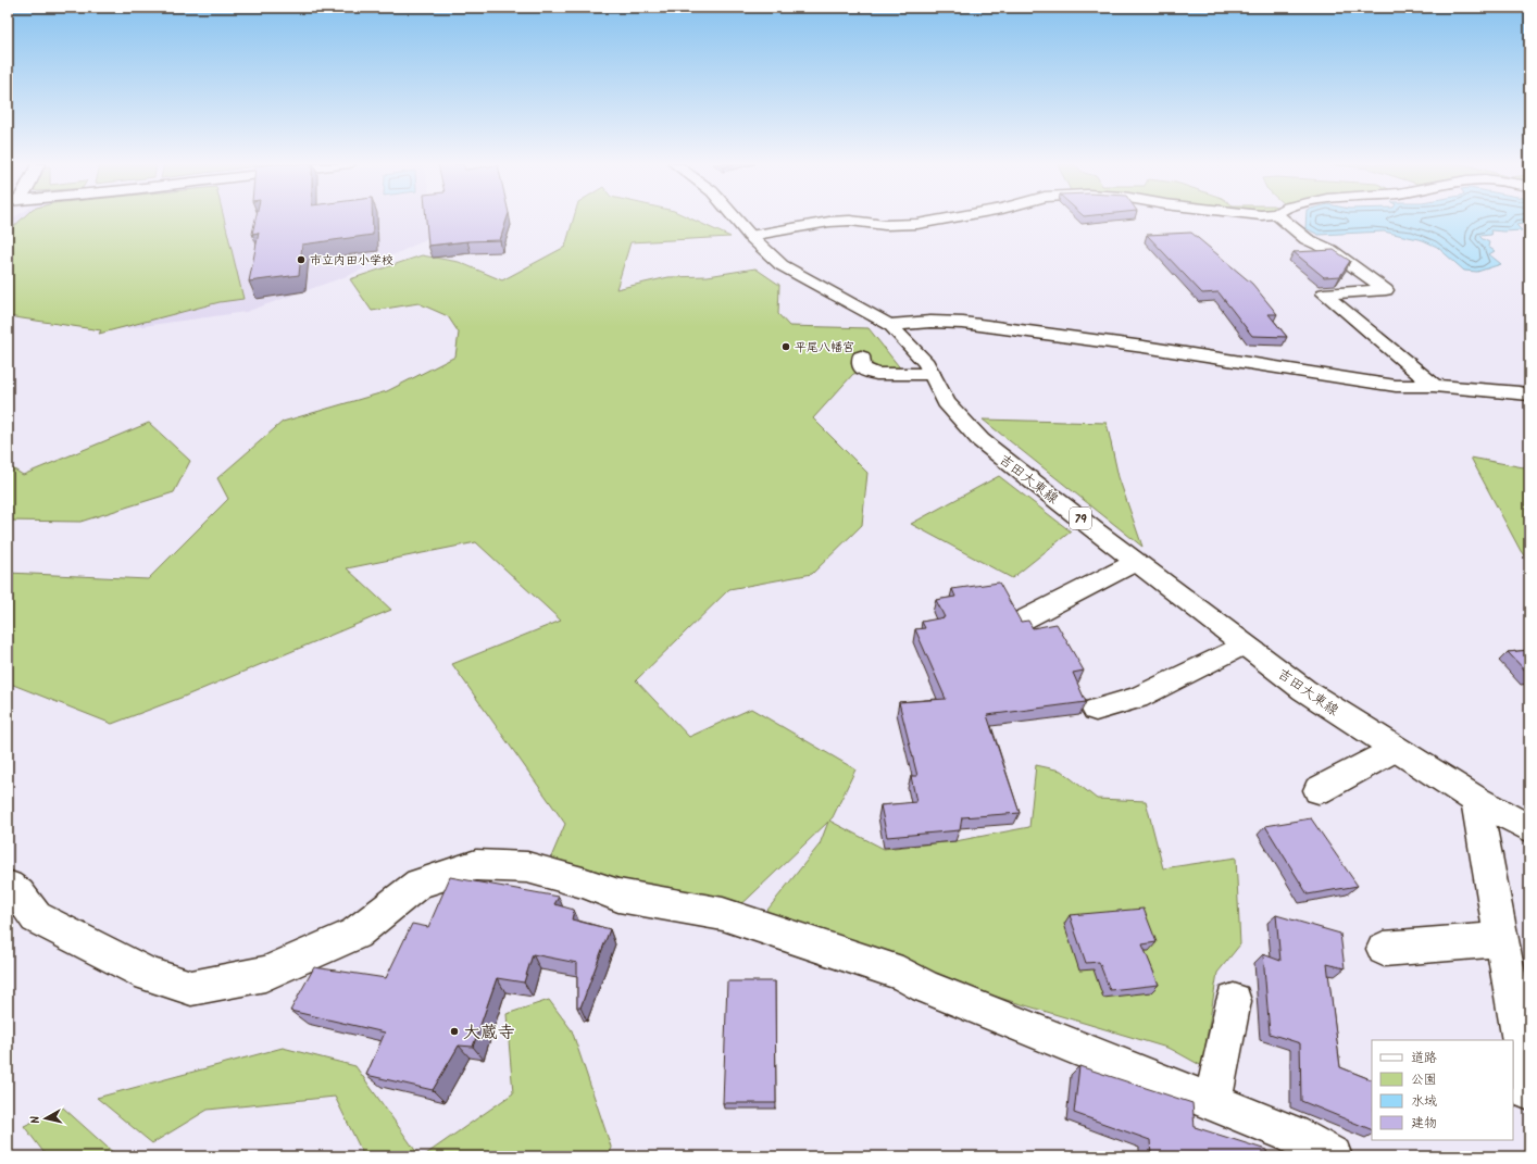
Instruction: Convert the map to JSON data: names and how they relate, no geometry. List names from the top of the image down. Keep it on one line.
{"streets":{"street":["吉田大東線","79"]},"places":["市立内田小学校","平尾八幡宮","大蔵寺"],"legend":["道路","公園","水域","建物"],"north":"left"}
